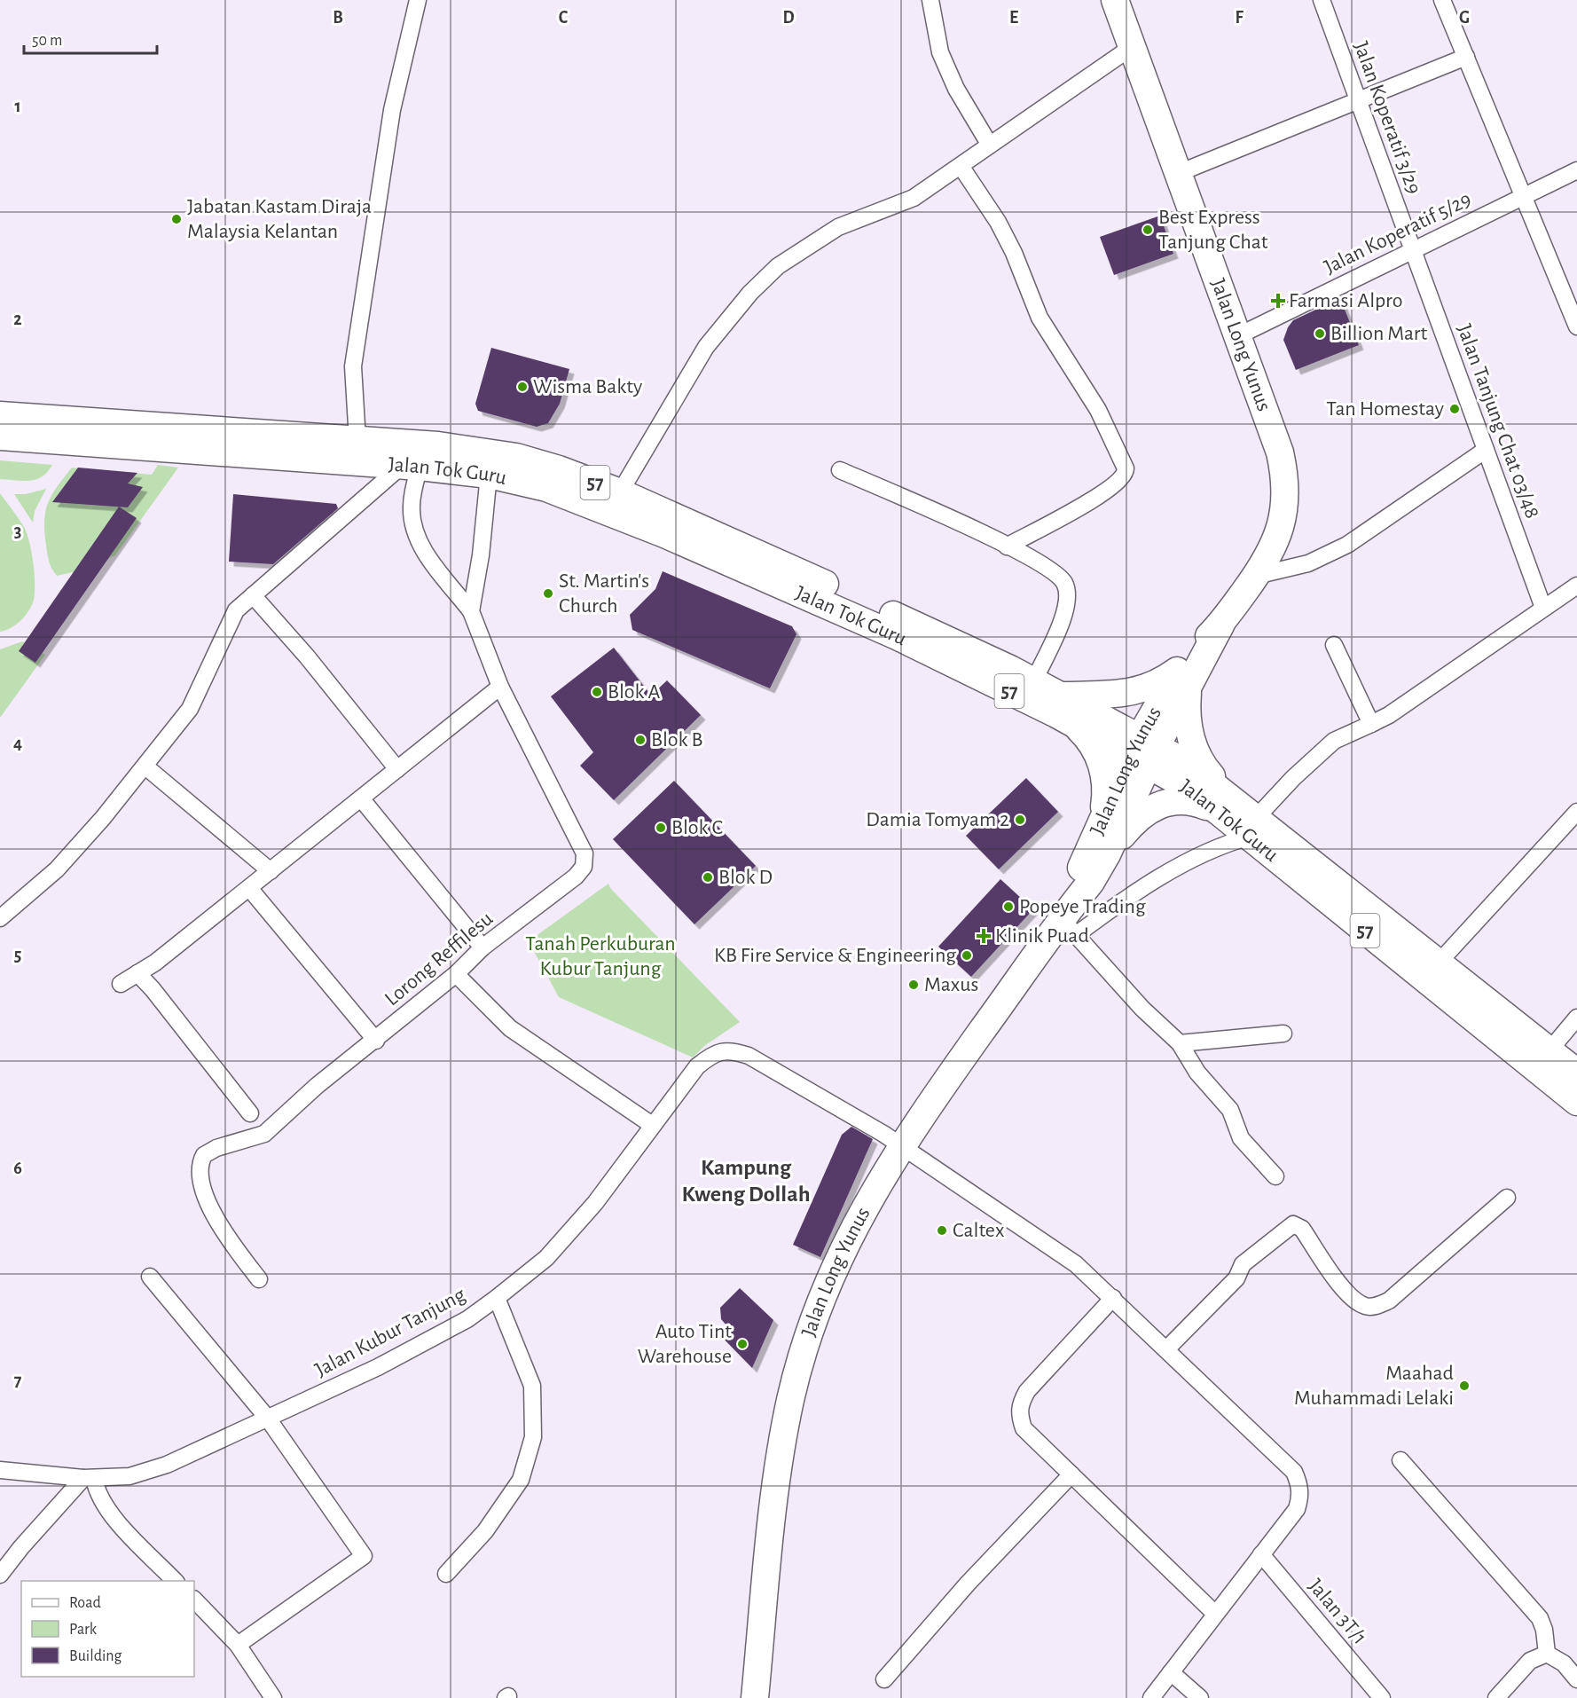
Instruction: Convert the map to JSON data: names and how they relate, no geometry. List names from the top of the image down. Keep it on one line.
{"streets":{"main road":["Jalan Long Yunus","Jalan Tok Guru","57"],"street":["Jalan Koperatif 3/29","Jalan Koperatif 5/29","Jalan Tanjung Chat 03/48","Lorong Reffilesu","Jalan Kubur Tanjung","Jalan 3T/1"]},"crossings":[["Jalan Koperatif 3/29","Jalan Koperatif 5/29"],["Jalan Koperatif 3/29","Jalan Tanjung Chat 03/48"],["Jalan Koperatif 5/29","Jalan Long Yunus"],["Jalan Koperatif 5/29","Jalan Tanjung Chat 03/48"],["Jalan Long Yunus","Jalan Tok Guru"],["Jalan Long Yunus","Jalan Kubur Tanjung"],["Jalan Tok Guru","Lorong Reffilesu"],["Jalan Kubur Tanjung","Jalan 3T/1"]],"districts":["Kampung Kweng Dollah"],"parks":["Tanah Perkuburan Kubur Tanjung"],"places":{"other":["Jabatan Kastam Diraja Malaysia Kelantan","Best Express Tanjung Chat","Billion Mart","Wisma Bakty","Tan Homestay","St. Martin's Church","Blok A","Blok B","Damia Tomyam 2","Blok C","Blok D","Popeye Trading","KB Fire Service & Engineering","Maxus","Caltex","Auto Tint Warehouse","Maahad Muhammadi Lelaki"],"health":["Farmasi Alpro","Klinik Puad"]},"legend":["Road","Park","Building"],"scale_bar":"50 m","grid":{"columns":["B","C","D","E","F","G"],"rows":["1","2","3","4","5","6","7"]}}
